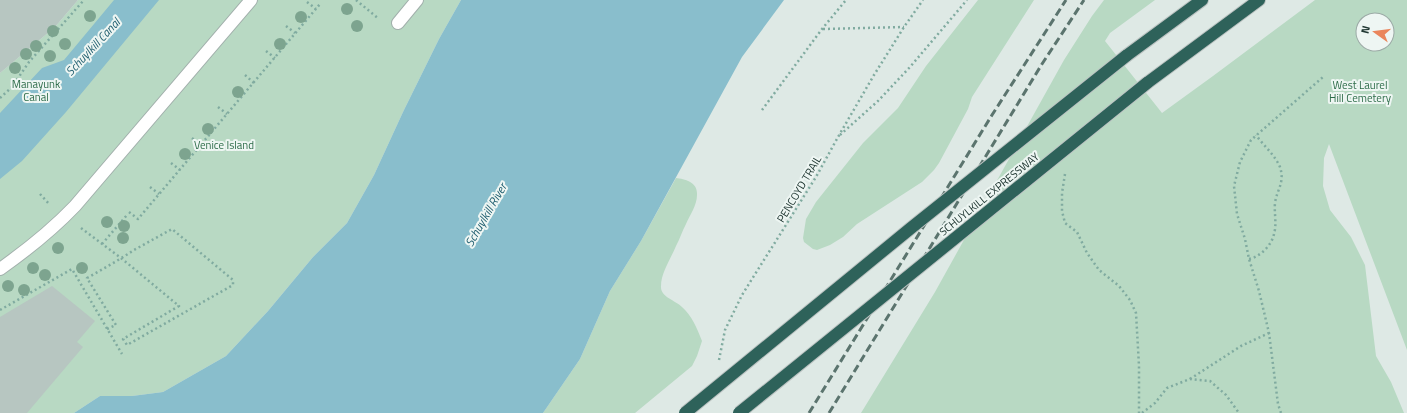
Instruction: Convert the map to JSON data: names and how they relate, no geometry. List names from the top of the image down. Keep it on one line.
{"streets":{"highway":["SCHUYLKILL EXPRESSWAY"],"path":["PENCOYD TRAIL"]},"water":["Schuylkill Canal","Schuylkill River"],"parks":["Manayunk Canal","West Laurel Hill Cemetery","Venice Island"],"north":"left"}
